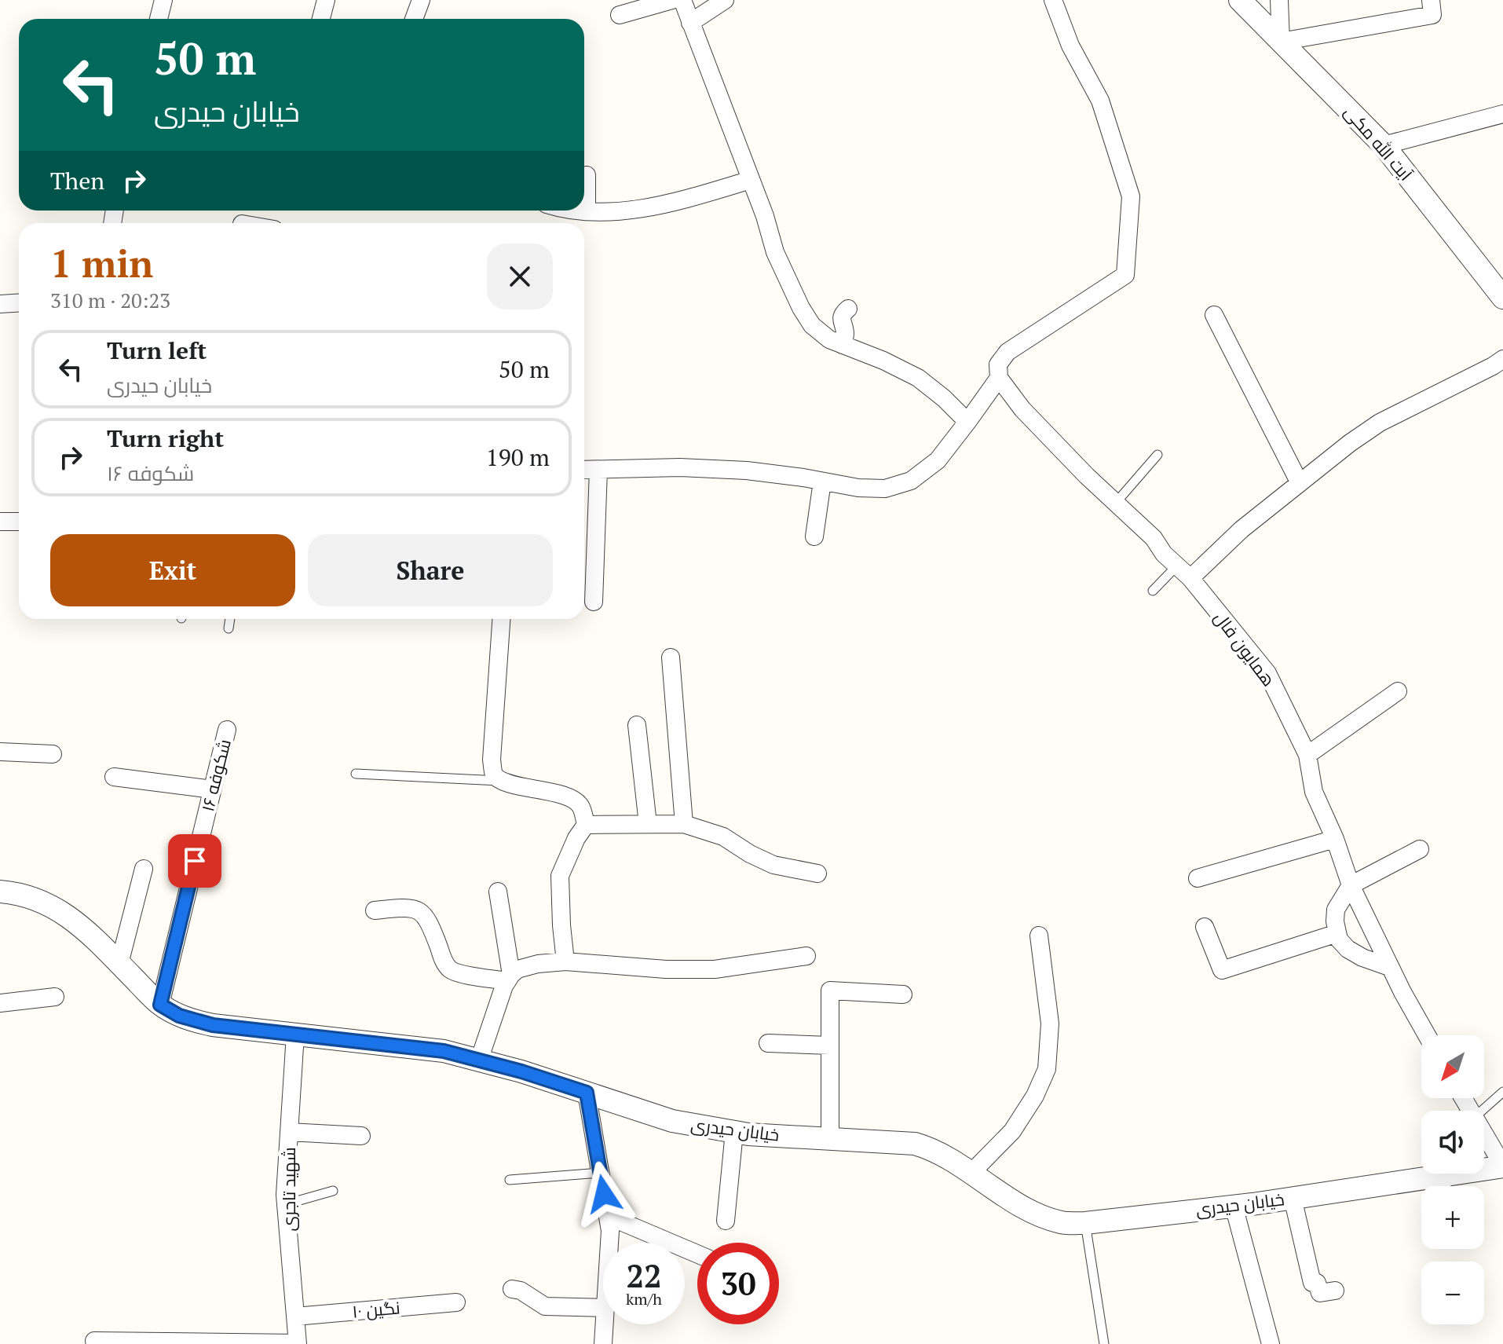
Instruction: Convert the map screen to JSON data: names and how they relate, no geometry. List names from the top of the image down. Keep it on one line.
{"streets":{"street":["آیت الله مکی","همایون فال","شکوفه ۱۶","خیابان حیدری","شهید تاجری","نگین ۱۰"]},"crossings":[["شکوفه ۱۶","خیابان حیدری"],["خیابان حیدری","شهید تاجری"],["شهید تاجری","نگین ۱۰"]],"north":"bottom left","page":{"turn":["50 m","خیابان حیدری"],"then":"Then","heading":["1 min","310 m · 20:23"],"list":[{"name":"Turn left","note":"خیابان حیدری","value":"50 m"},{"name":"Turn right","note":"شکوفه ۱۶","value":"190 m"}],"buttons":["Exit","Share"],"map_buttons":["+","−"],"speed":"22 km/h","limit":"30"}}
